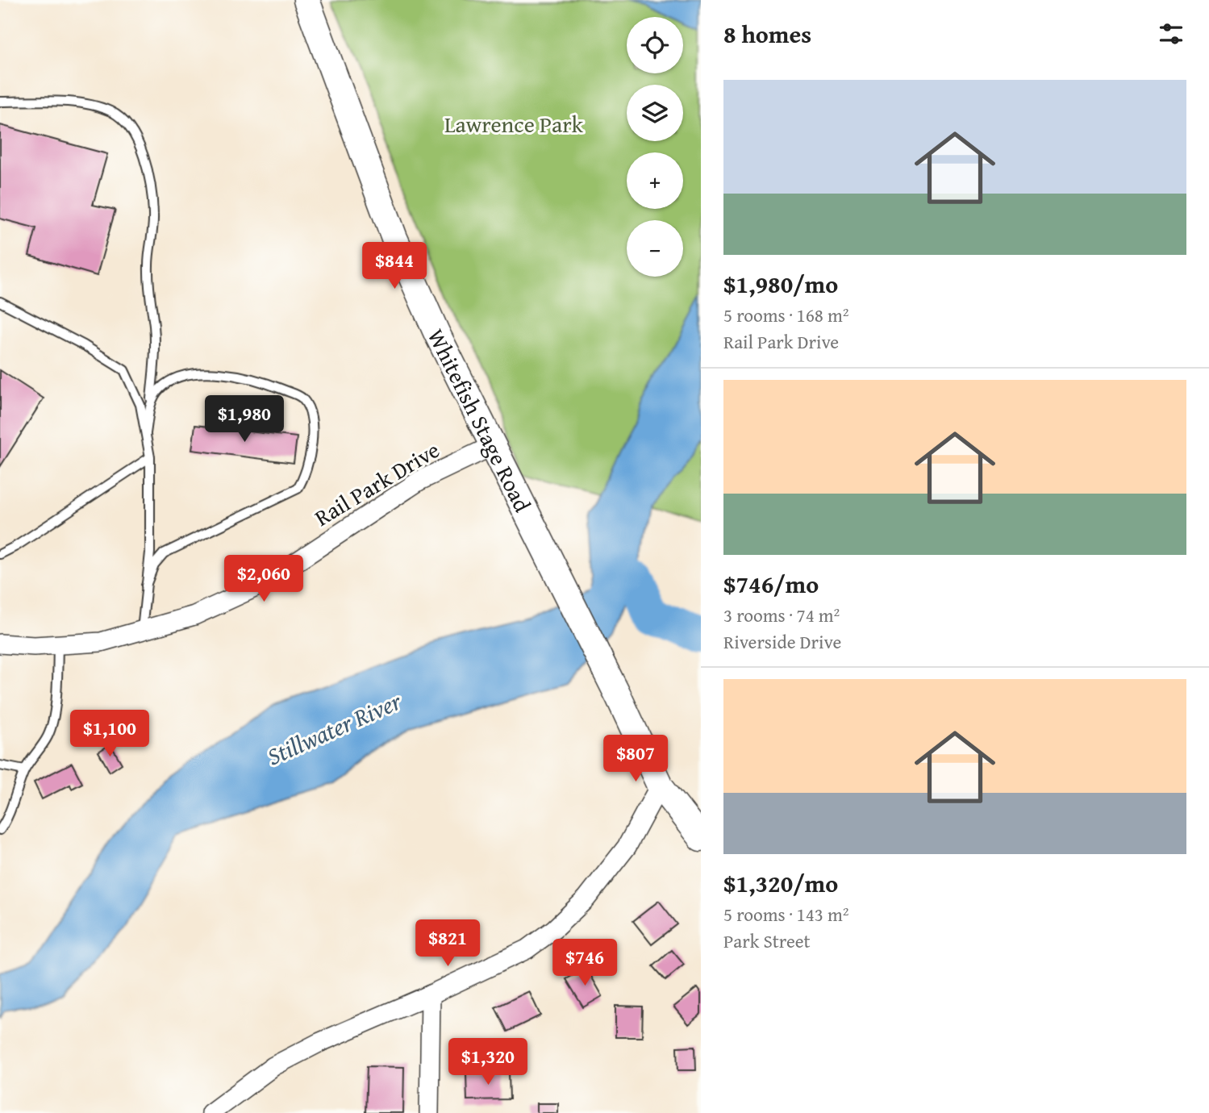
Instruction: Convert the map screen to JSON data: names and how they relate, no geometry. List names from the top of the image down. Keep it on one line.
{"streets":{"main road":["Whitefish Stage Road"],"street":["Rail Park Drive"]},"crossings":[["Whitefish Stage Road","Rail Park Drive"]],"water":["Stillwater River"],"parks":["Lawrence Park"],"page":{"heading":"8 homes","map_buttons":["+","−"],"list":[{"name":"$1,980/mo","note":"5 rooms · 168 m² · Rail Park Drive"},{"name":"$746/mo","note":"3 rooms · 74 m² · Riverside Drive"},{"name":"$1,320/mo","note":"5 rooms · 143 m² · Park Street"}],"price":["$844","$1,980","$2,060","$1,100","$807","$821","$746","$1,320"]}}
